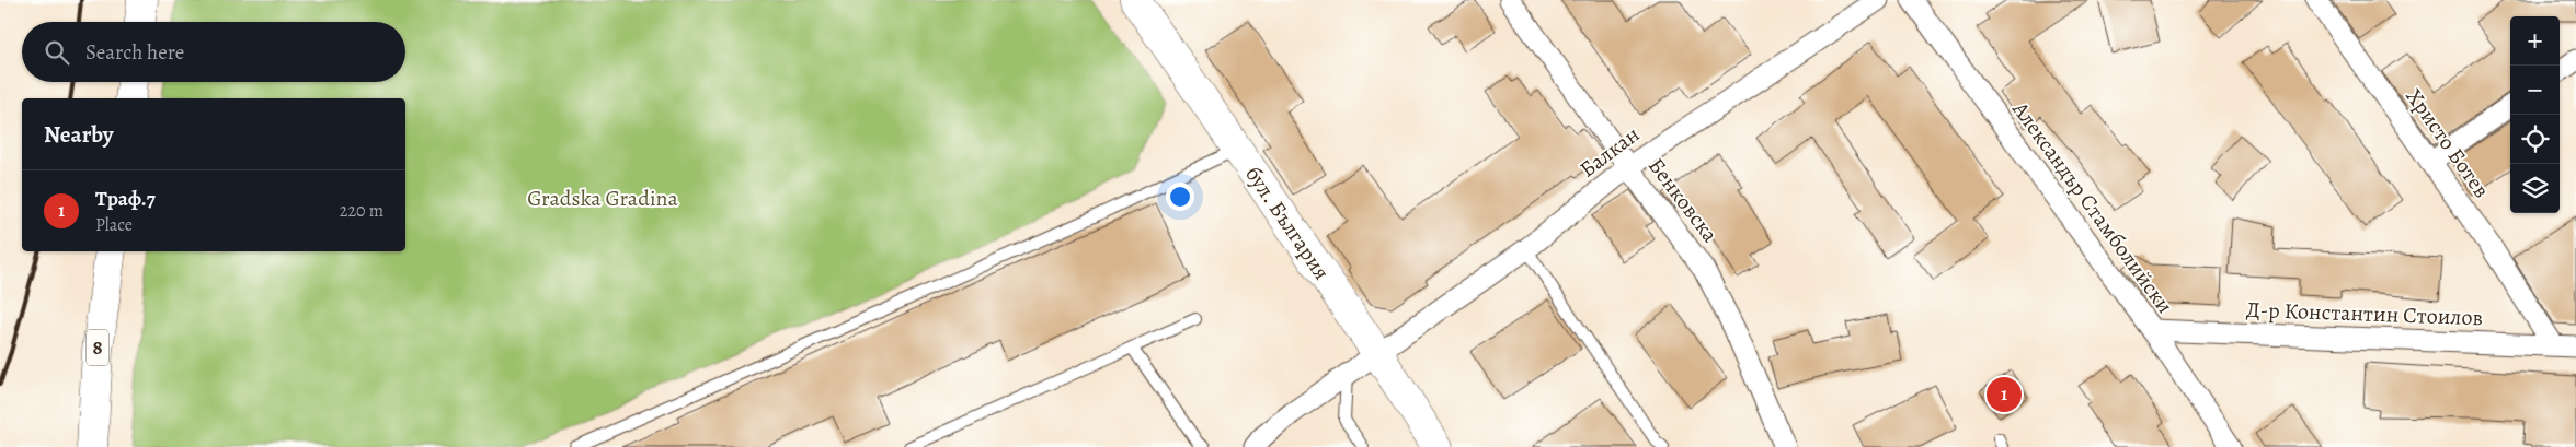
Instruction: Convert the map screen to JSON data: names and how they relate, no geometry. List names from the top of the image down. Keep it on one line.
{"streets":{"street":["Христо Ботев","Балкан","Бенковска","Александър Стамболийски","бул. България","Д-р Константин Стоилов","8"]},"crossings":[["Христо Ботев","Д-р Константин Стоилов"],["Балкан","Бенковска"],["Балкан","бул. България"],["Александър Стамболийски","Д-р Константин Стоилов"]],"parks":["Gradska Gradina"],"page":{"map_buttons":["+","−"],"search":"Search here","heading":"Nearby","list":[{"mark":"1","name":"Траф.7","note":"Place","value":"220 m"}],"pins":"1"}}
